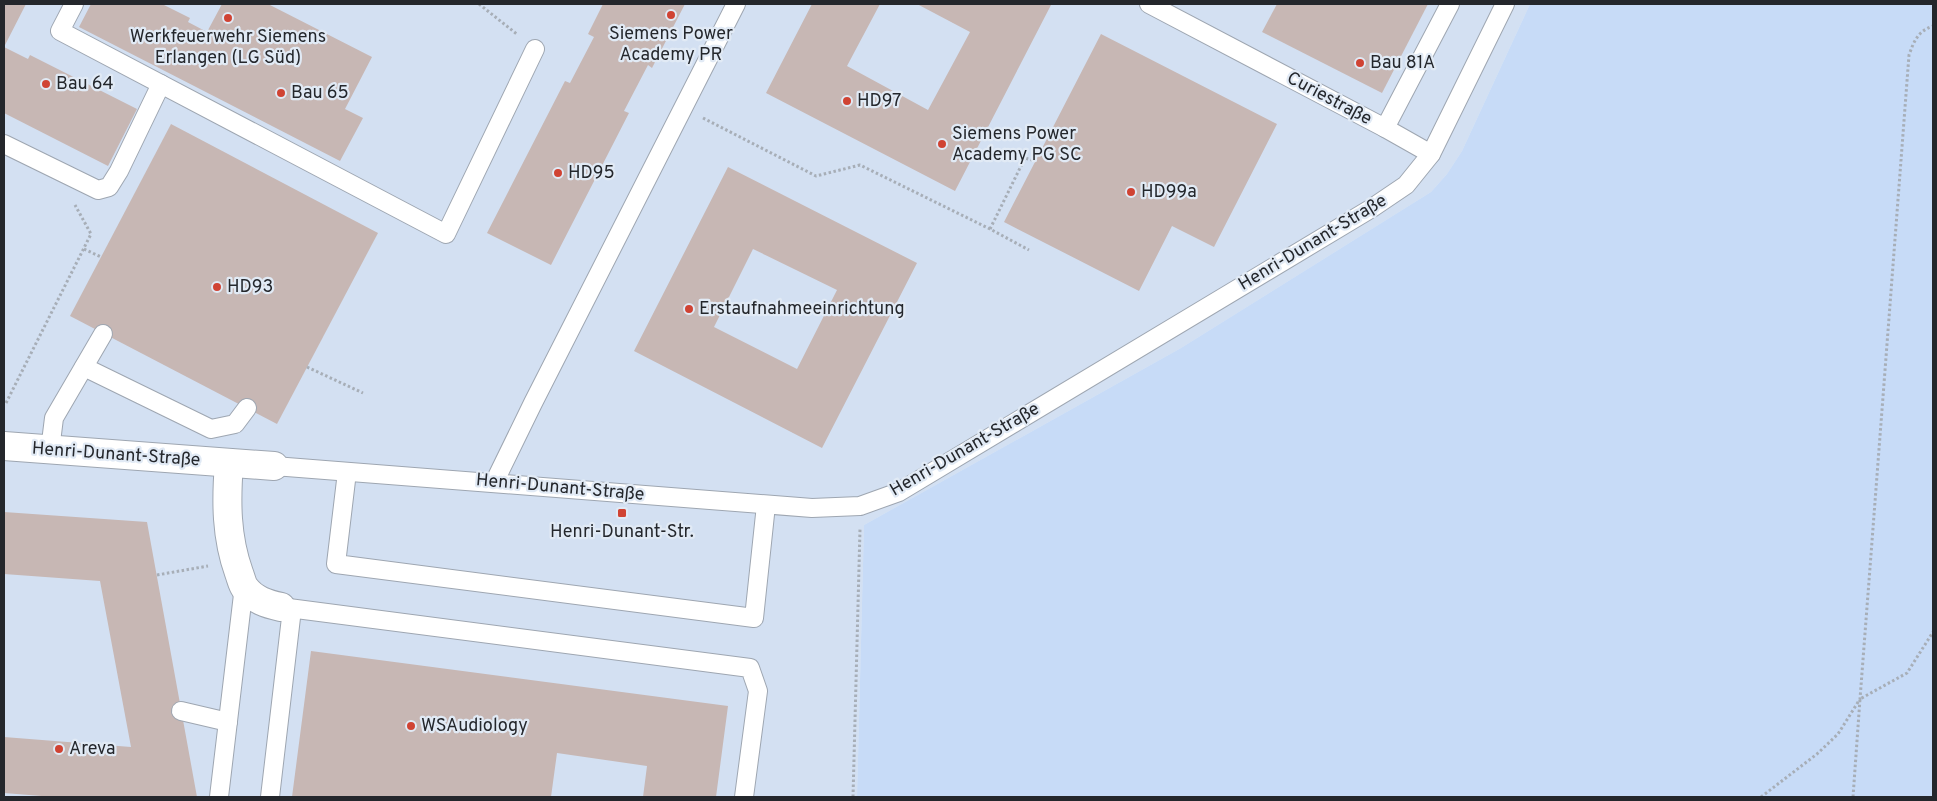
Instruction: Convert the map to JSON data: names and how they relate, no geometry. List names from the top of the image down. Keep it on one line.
{"streets":{"street":["Henri-Dunant-Straße"],"lane":["Curiestraße"]},"places":{"other":["Siemens Power Academy PR","Werkfeuerwehr Siemens Erlangen (LG Süd)","Bau 81A","Bau 64","Bau 65","HD97","Siemens Power Academy PG SC","HD95","HD99a","HD93","Erstaufnahmeeinrichtung","WSAudiology","Areva"],"transit":["Henri-Dunant-Str."]}}
